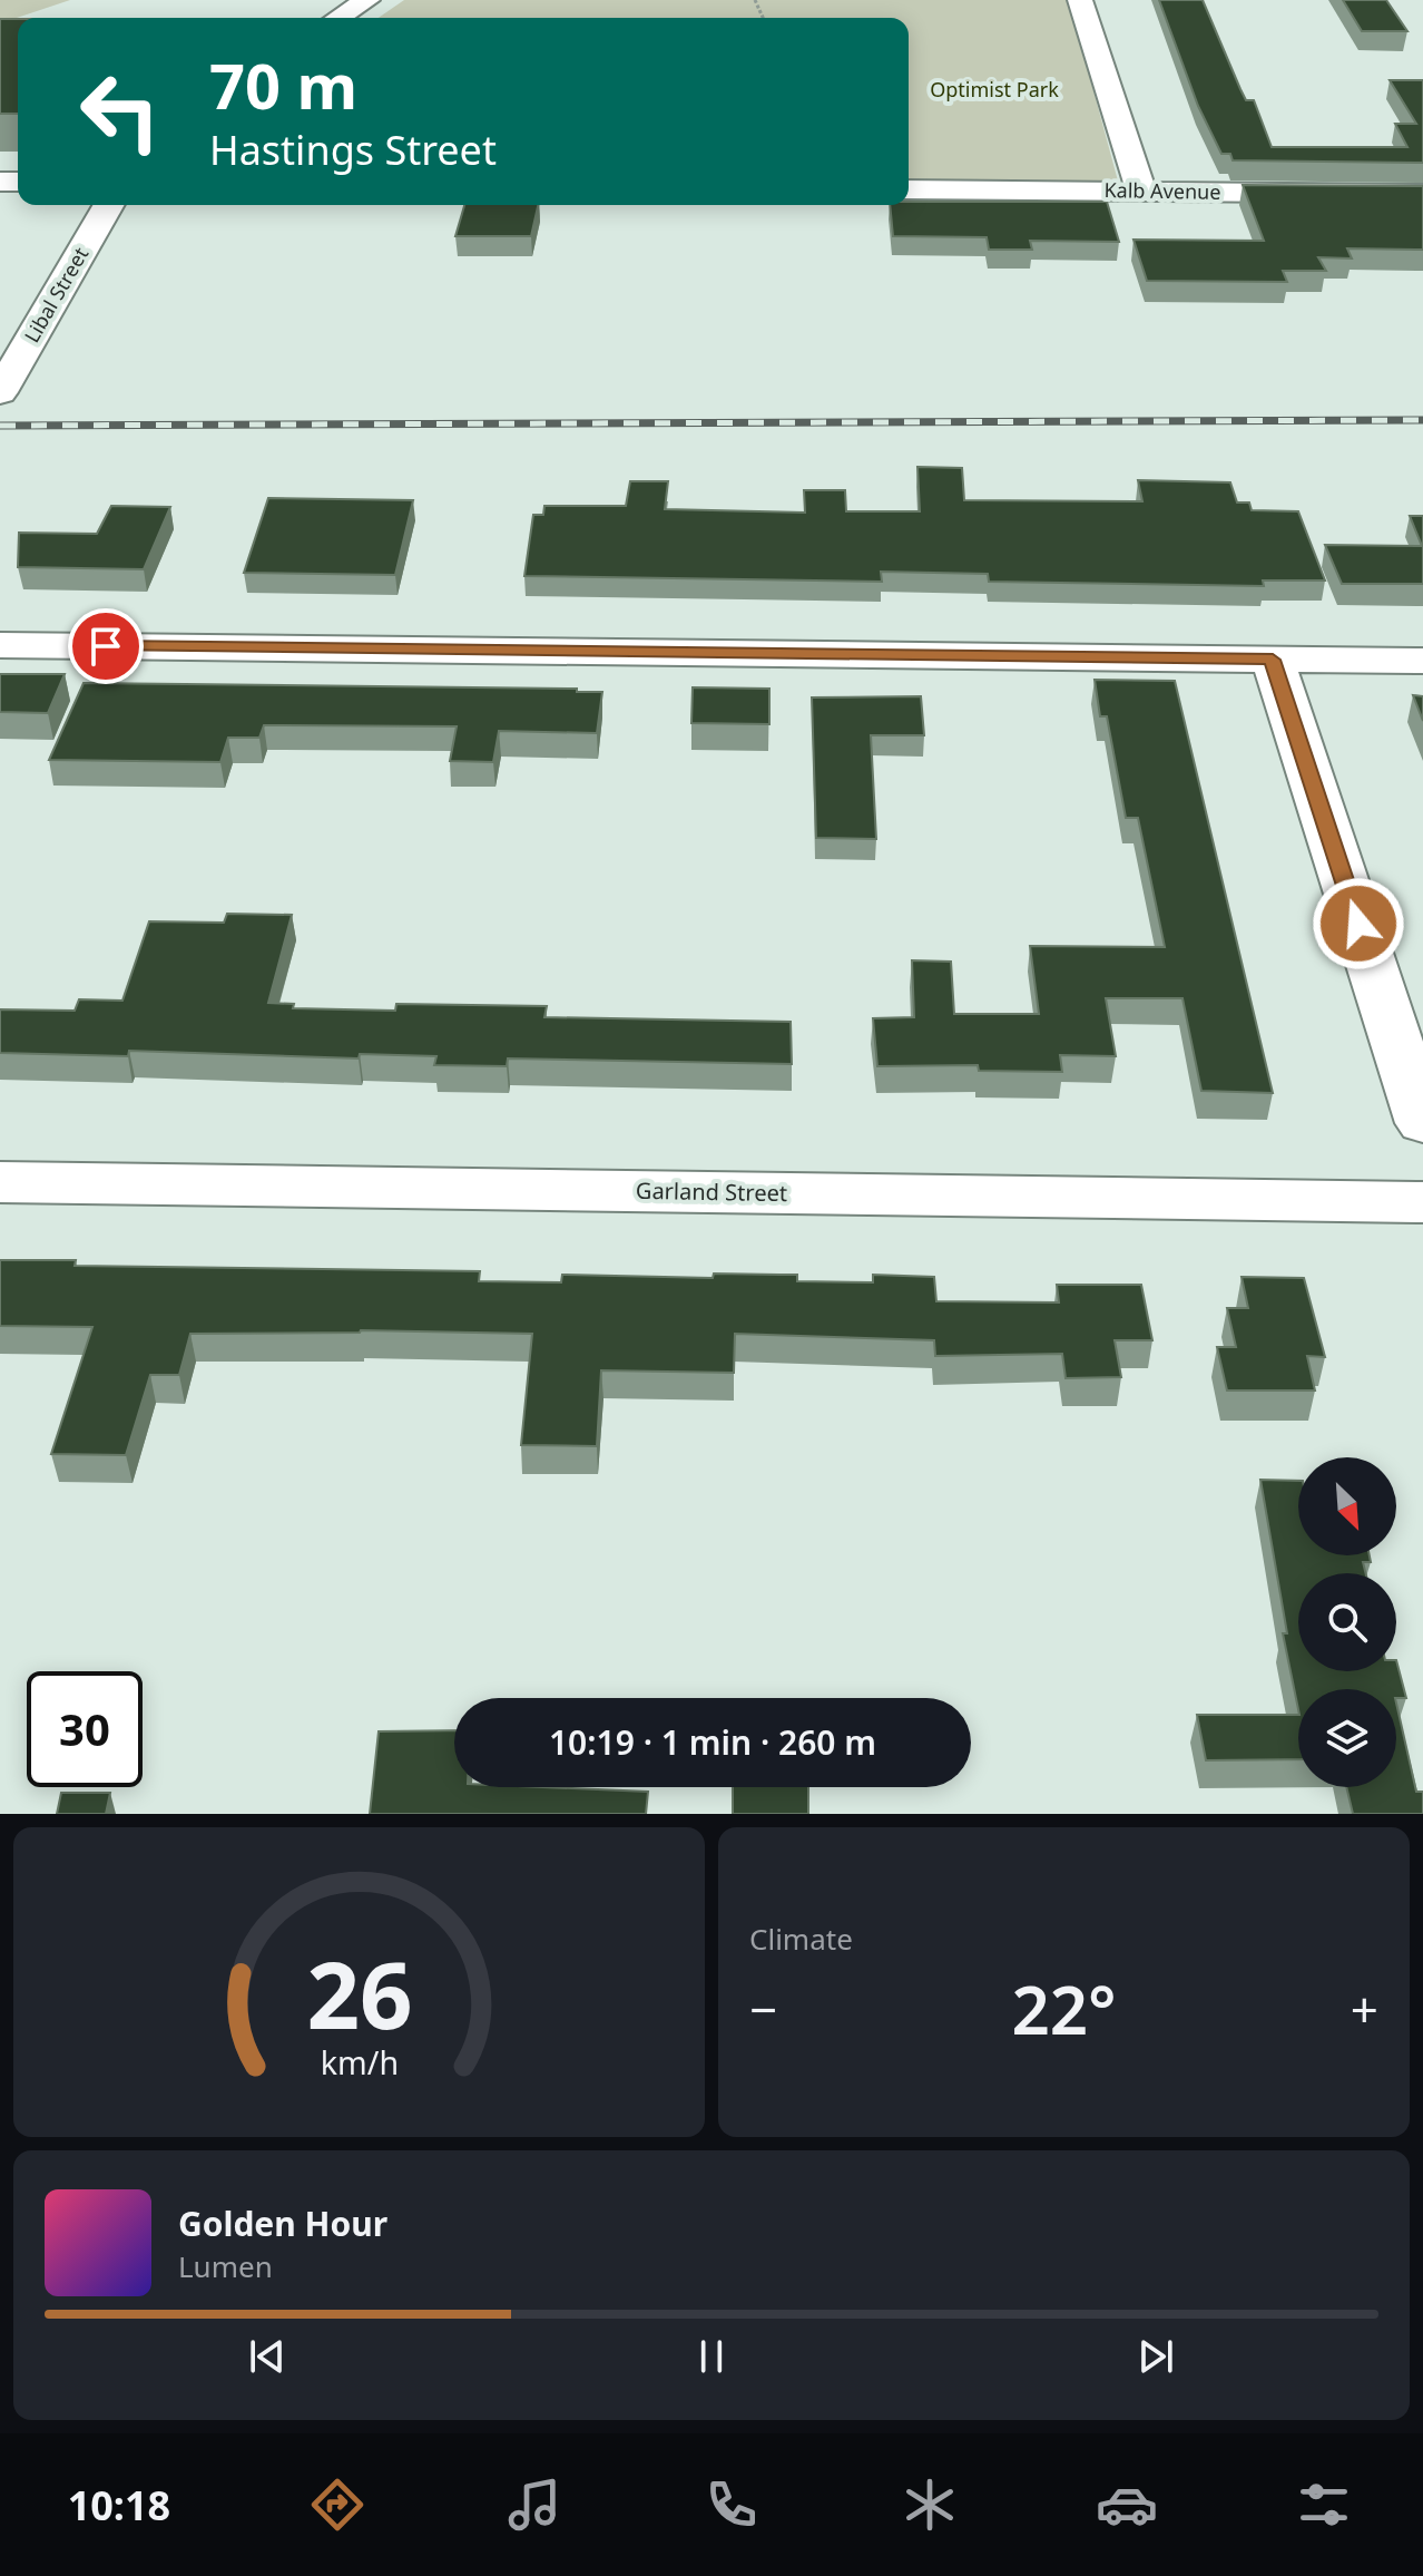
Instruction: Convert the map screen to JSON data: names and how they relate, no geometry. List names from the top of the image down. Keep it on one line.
{"streets":{"street":["Kalb Avenue","Libal Street","Garland Street"]},"parks":["Optimist Park"],"north":"bottom right","page":{"turn":["70 m","Hastings Street"],"limit":"30","trip":"10:19 · 1 min · 260 m","tile":"Climate","heat":["−","22°","+"],"song":["Golden Hour","Lumen"],"tabs":"10:18","gauge":["26","km/h"]}}
